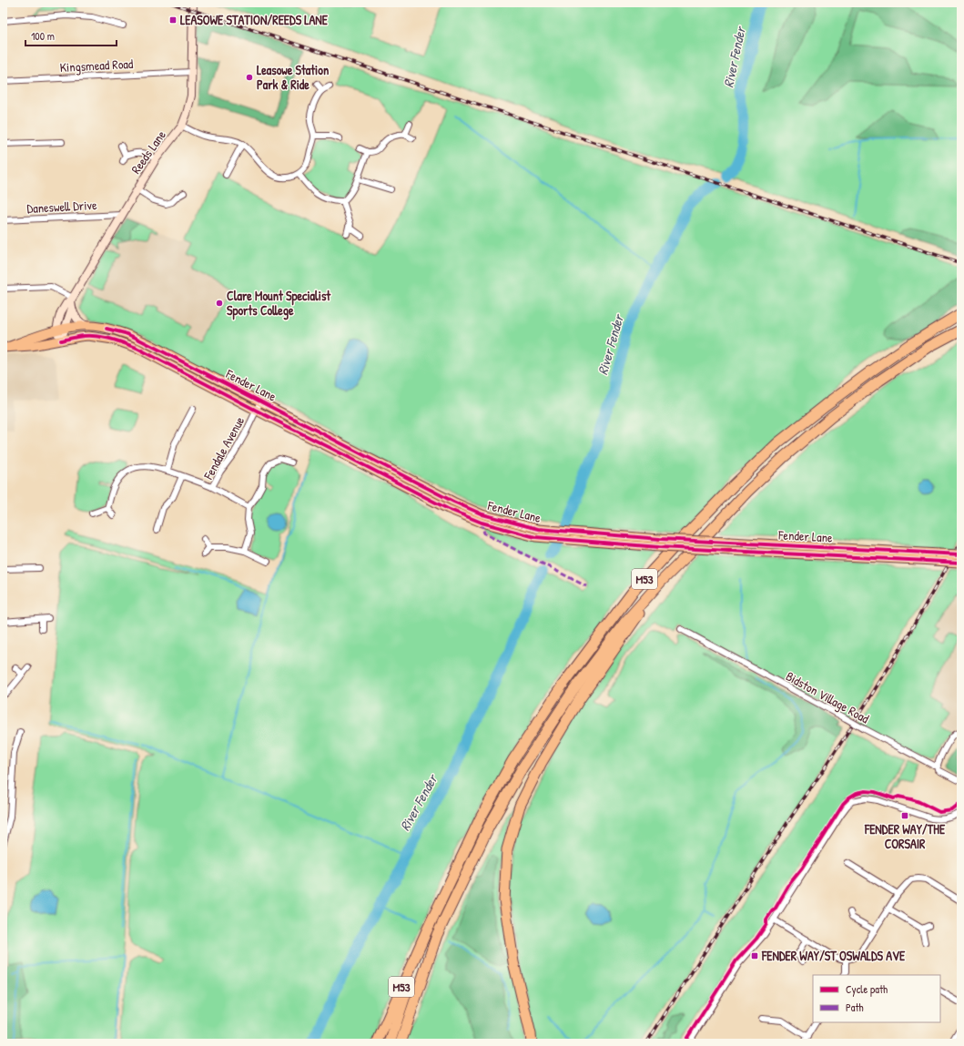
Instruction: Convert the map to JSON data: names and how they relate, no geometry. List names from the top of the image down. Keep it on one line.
{"streets":{"highway":["M53"],"main road":["Fender Lane"],"street":["Kingsmead Road","Reeds Lane","Daneswell Drive","Fendale Avenue","Bidston Village Road"]},"crossings":[["Kingsmead Road","Reeds Lane"],["Reeds Lane","Daneswell Drive"],["Reeds Lane","Fender Lane"],["Fender Lane","Fendale Avenue"]],"water":["River Fender"],"places":{"transit":["LEASOWE STATION/REEDS LANE","FENDER WAY/THE CORSAIR","FENDER WAY/ST OSWALDS AVE"],"other":["Leasowe Station Park & Ride","Clare Mount Specialist Sports College"]},"legend":["Cycle path","Path"],"scale_bar":"100 m"}
